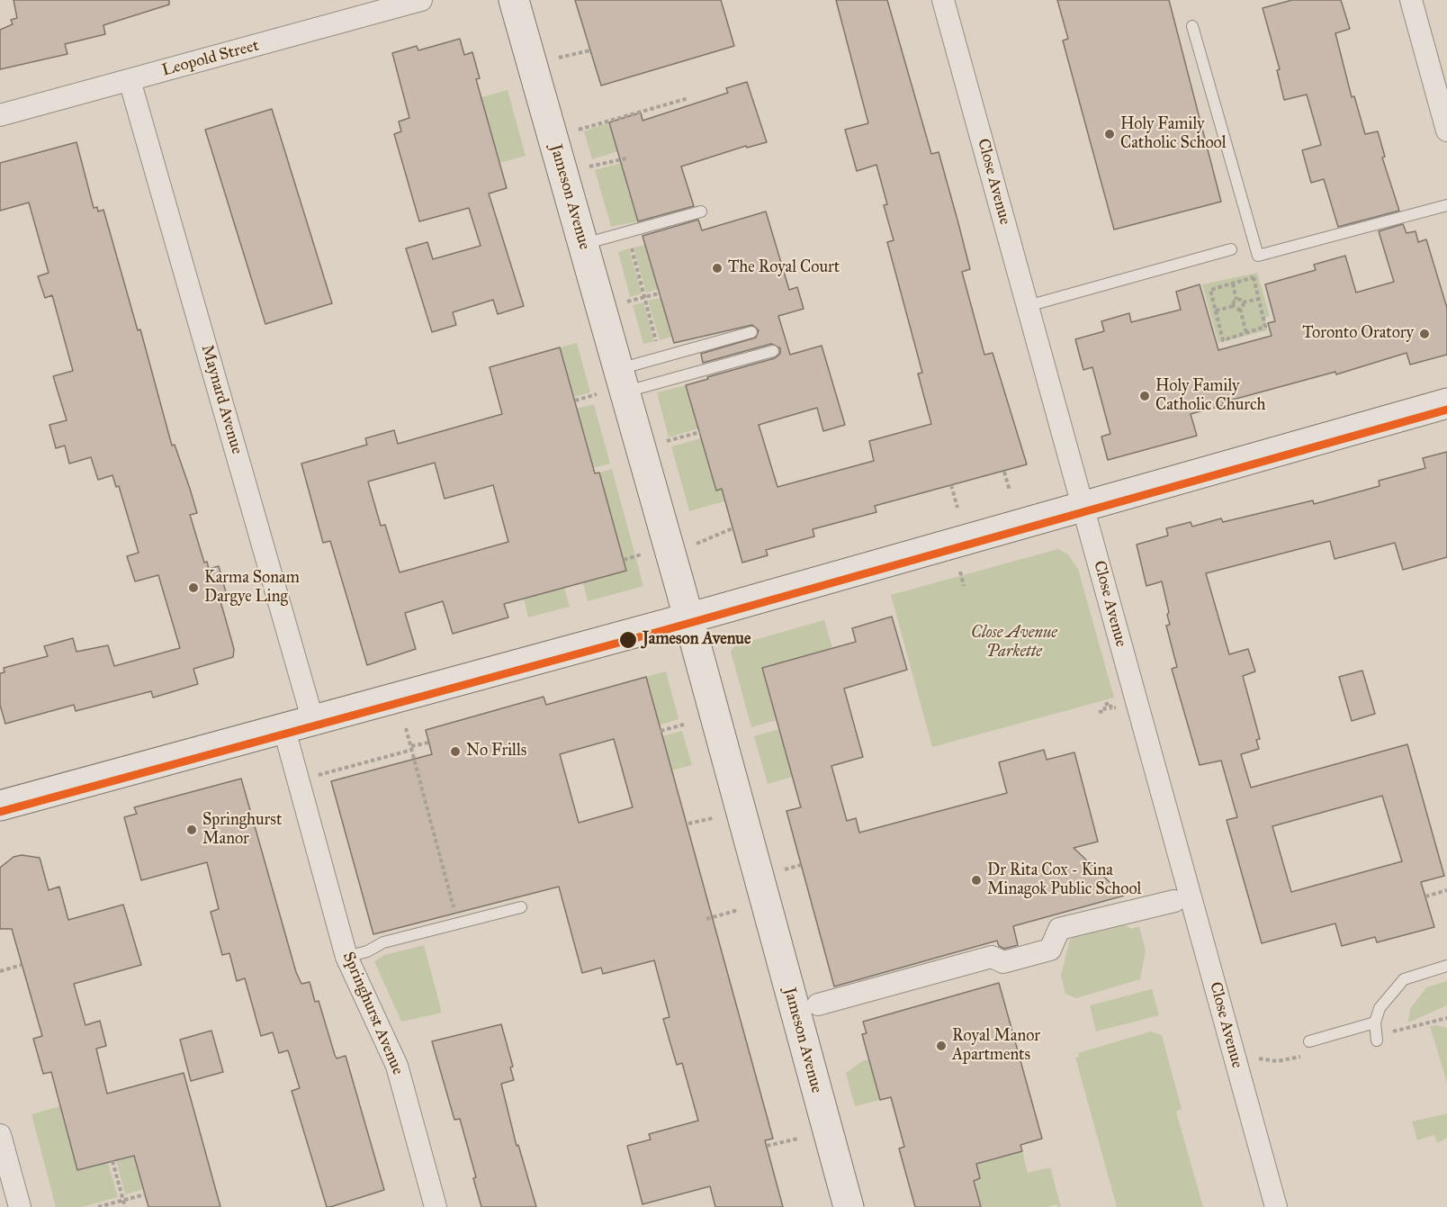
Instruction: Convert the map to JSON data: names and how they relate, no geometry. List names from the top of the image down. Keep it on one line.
{"streets":{"main road":["Jameson Avenue"],"street":["Leopold Street","Close Avenue","Maynard Avenue","Springhurst Avenue"]},"crossings":[["Leopold Street","Maynard Avenue"]],"parks":["Close Avenue Parkette"],"places":["Holy Family Catholic School","The Royal Court","Toronto Oratory","Holy Family Catholic Church","Karma Sonam Dargye Ling","Jameson Avenue","No Frills","Springhurst Manor","Dr Rita Cox - Kina Minagok Public School","Royal Manor Apartments"]}
